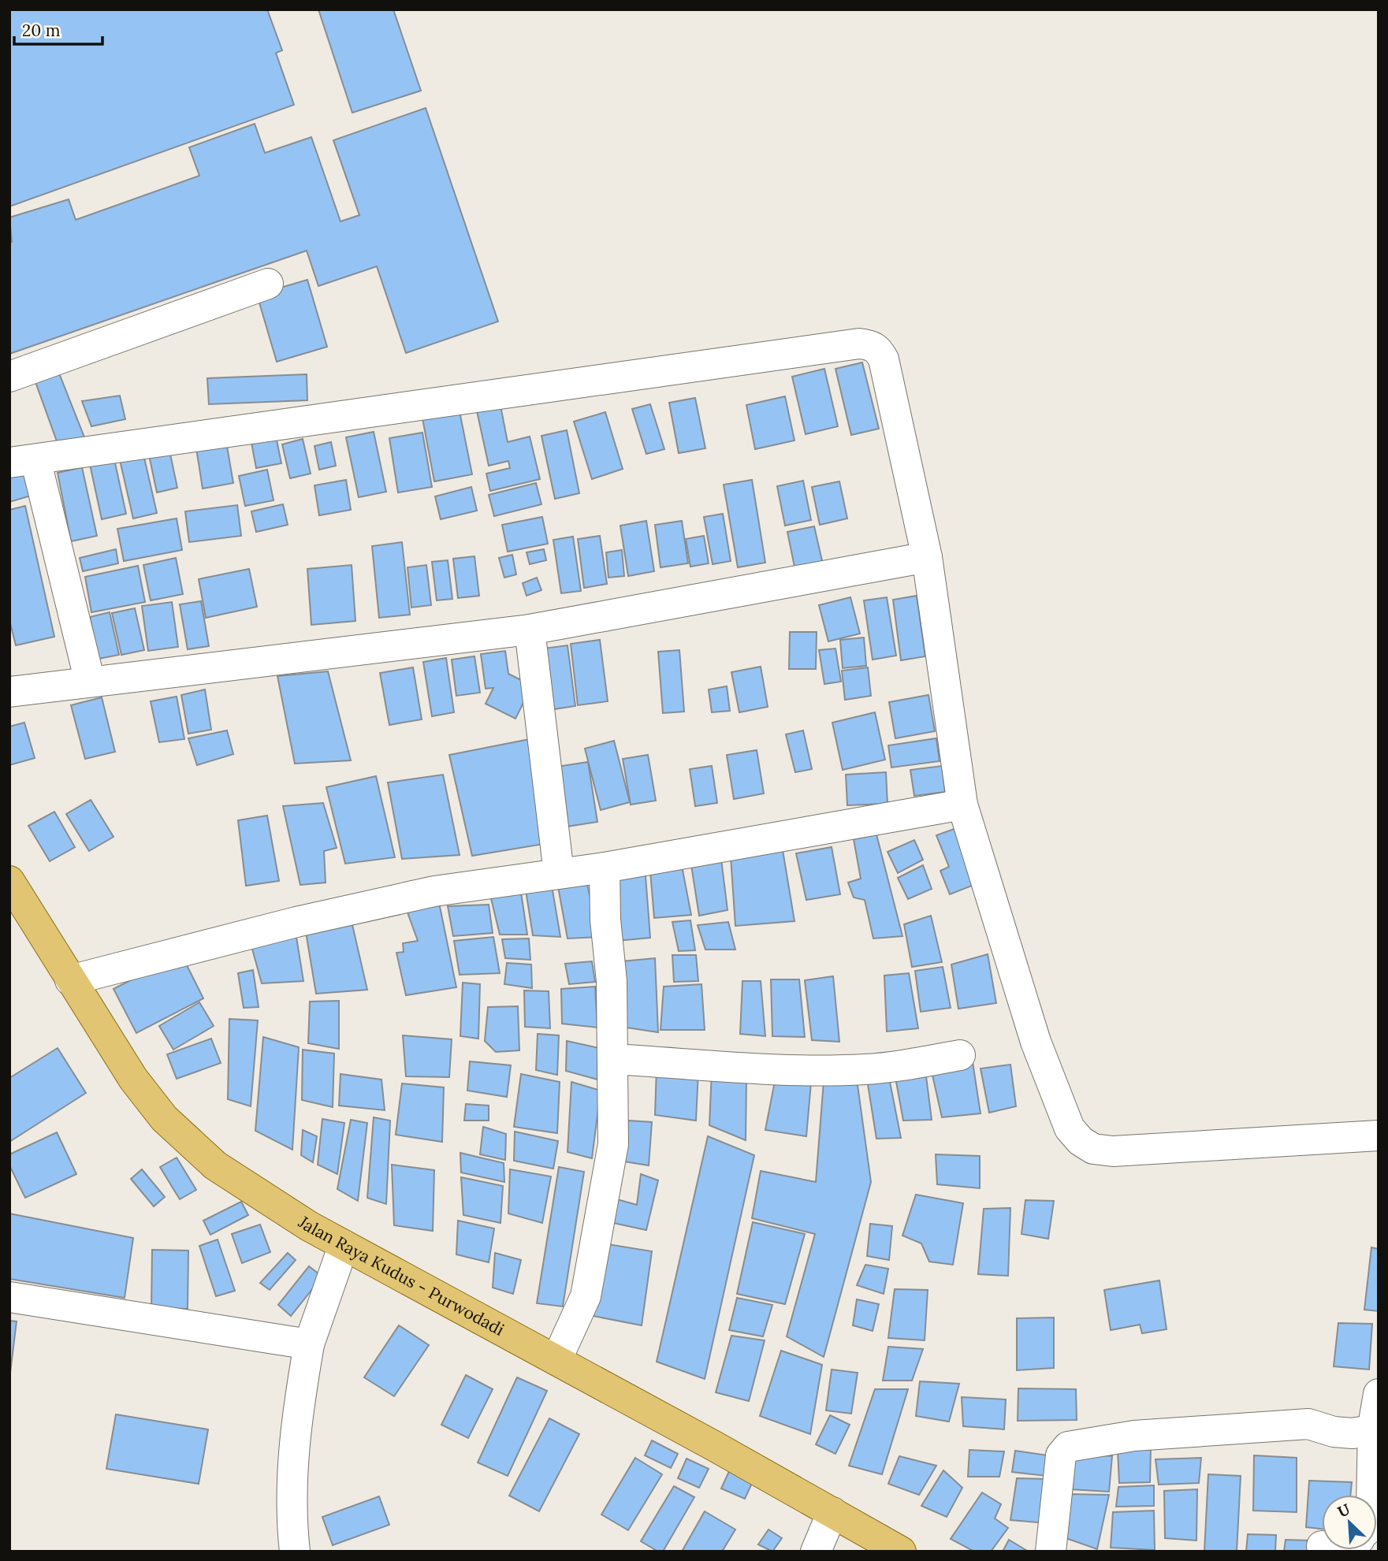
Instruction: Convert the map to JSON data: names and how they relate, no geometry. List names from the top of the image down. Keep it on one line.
{"streets":{"main road":["Jalan Raya Kudus - Purwodadi"]},"scale_bar":"20 m","north":"top left"}
